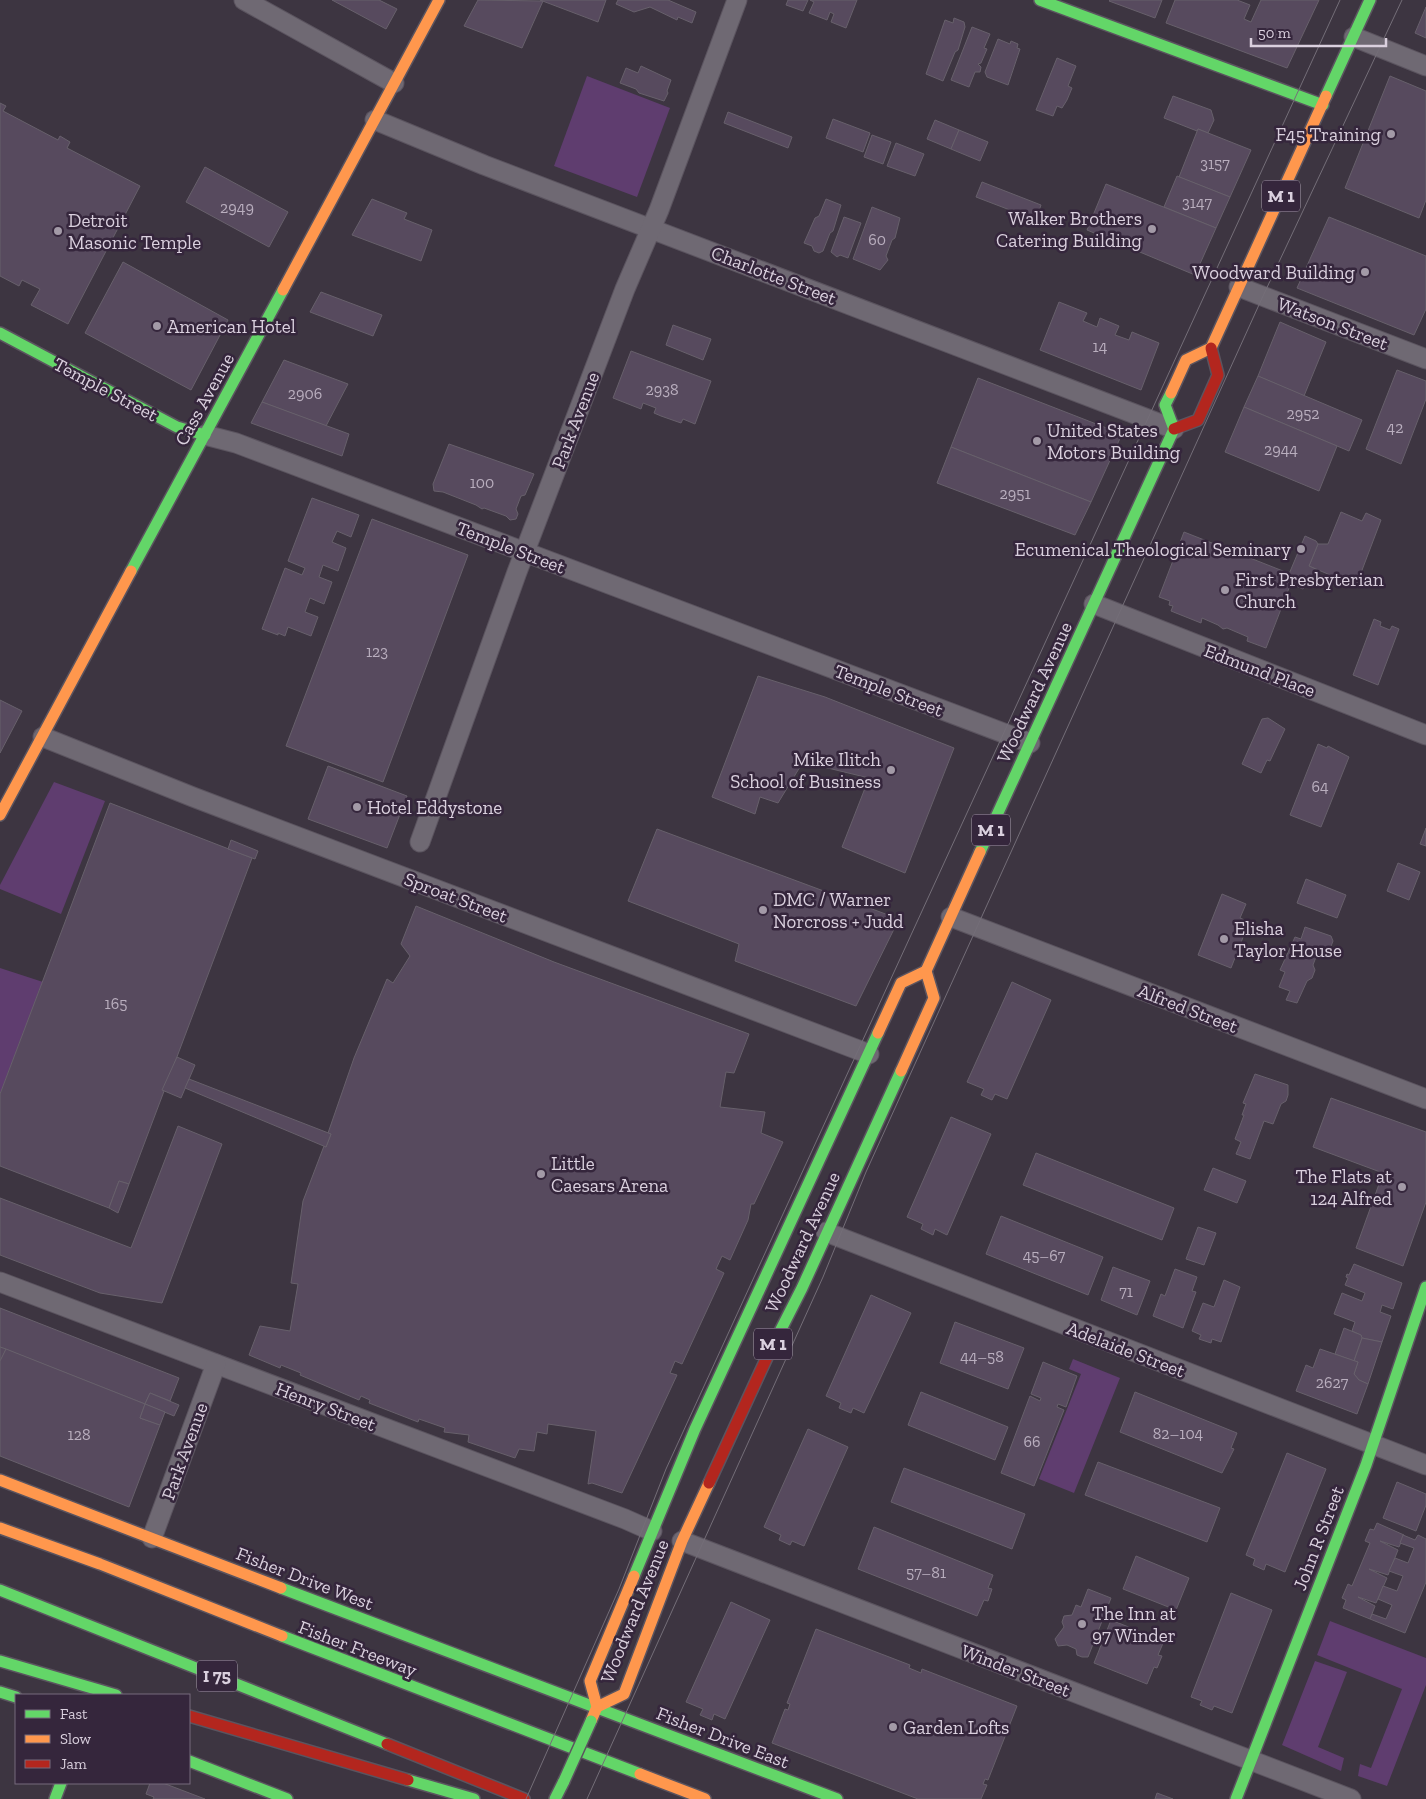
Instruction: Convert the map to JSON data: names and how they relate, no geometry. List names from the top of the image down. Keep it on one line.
{"streets":{"main road":["M 1","Temple Street","Cass Avenue","Woodward Avenue","John R Street","Fisher Drive West","Fisher Freeway","I 75","Fisher Drive East"],"street":["Charlotte Street","Watson Street","Park Avenue","Edmund Place","Sproat Street","Alfred Street","Adelaide Street","Henry Street","Winder Street"]},"crossings":[["M 1","Watson Street"],["Charlotte Street","Cass Avenue"],["Charlotte Street","Park Avenue"],["Charlotte Street","Woodward Avenue"],["Temple Street","Cass Avenue"],["Temple Street","Park Avenue"],["Temple Street","Woodward Avenue"],["Cass Avenue","Sproat Street"],["Park Avenue","Henry Street"],["Park Avenue","Fisher Drive West"],["Edmund Place","Woodward Avenue"],["Woodward Avenue","Sproat Street"],["Woodward Avenue","Alfred Street"],["Woodward Avenue","Adelaide Street"],["Woodward Avenue","Henry Street"],["Woodward Avenue","Fisher Drive West"],["Woodward Avenue","Winder Street"],["Woodward Avenue","Fisher Drive East"],["Adelaide Street","John R Street"],["John R Street","Winder Street"],["Fisher Drive West","Fisher Drive East"]],"places":["F45 Training","Walker Brothers Catering Building","Detroit Masonic Temple","Woodward Building","American Hotel","United States Motors Building","Ecumenical Theological Seminary","First Presbyterian Church","Mike Ilitch School of Business","Hotel Eddystone","DMC / Warner Norcross + Judd","Elisha Taylor House","Little Caesars Arena","The Flats at 124 Alfred","The Inn at 97 Winder","Garden Lofts"],"house_numbers":["3157","3147","2949","60","14","2938","2906","2952","42","2944","100","2951","123","64","165","45–67","71","44–58","2627","82–104","128","66","57–81"],"legend":["Fast","Slow","Jam"],"scale_bar":"50 m"}
